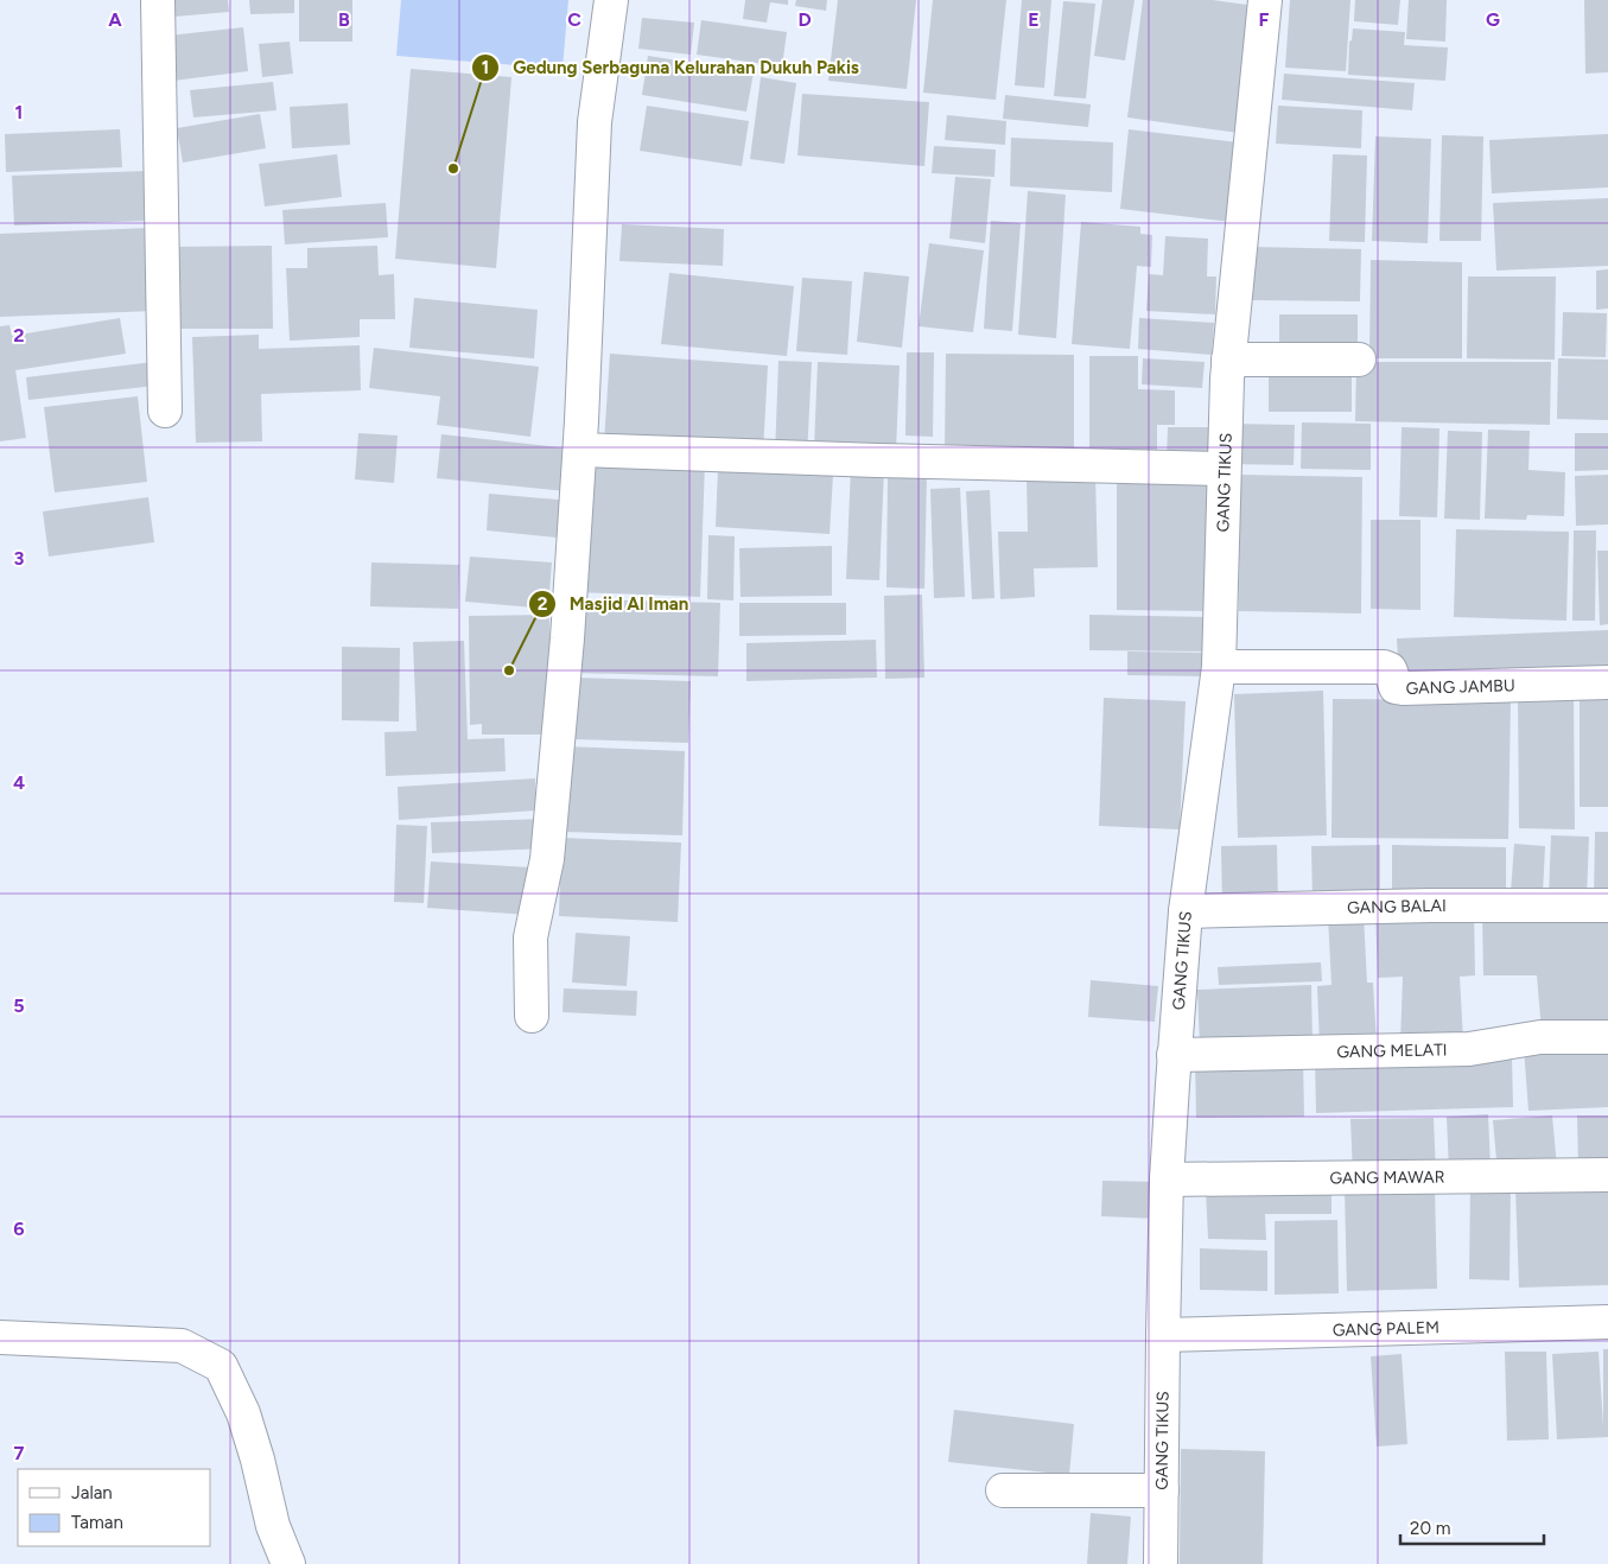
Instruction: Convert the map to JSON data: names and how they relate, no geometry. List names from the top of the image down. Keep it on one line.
{"streets":{"street":["GANG TIKUS","GANG JAMBU","GANG BALAI","GANG MELATI","GANG MAWAR","GANG PALEM"]},"crossings":[["GANG TIKUS","GANG JAMBU"],["GANG TIKUS","GANG BALAI"],["GANG TIKUS","GANG MELATI"],["GANG TIKUS","GANG MAWAR"],["GANG TIKUS","GANG PALEM"]],"places":["Gedung Serbaguna Kelurahan Dukuh Pakis","Masjid Al Iman"],"legend":["Jalan","Taman"],"scale_bar":"20 m","grid":{"columns":["A","B","C","D","E","F","G"],"rows":["1","2","3","4","5","6","7"]}}
